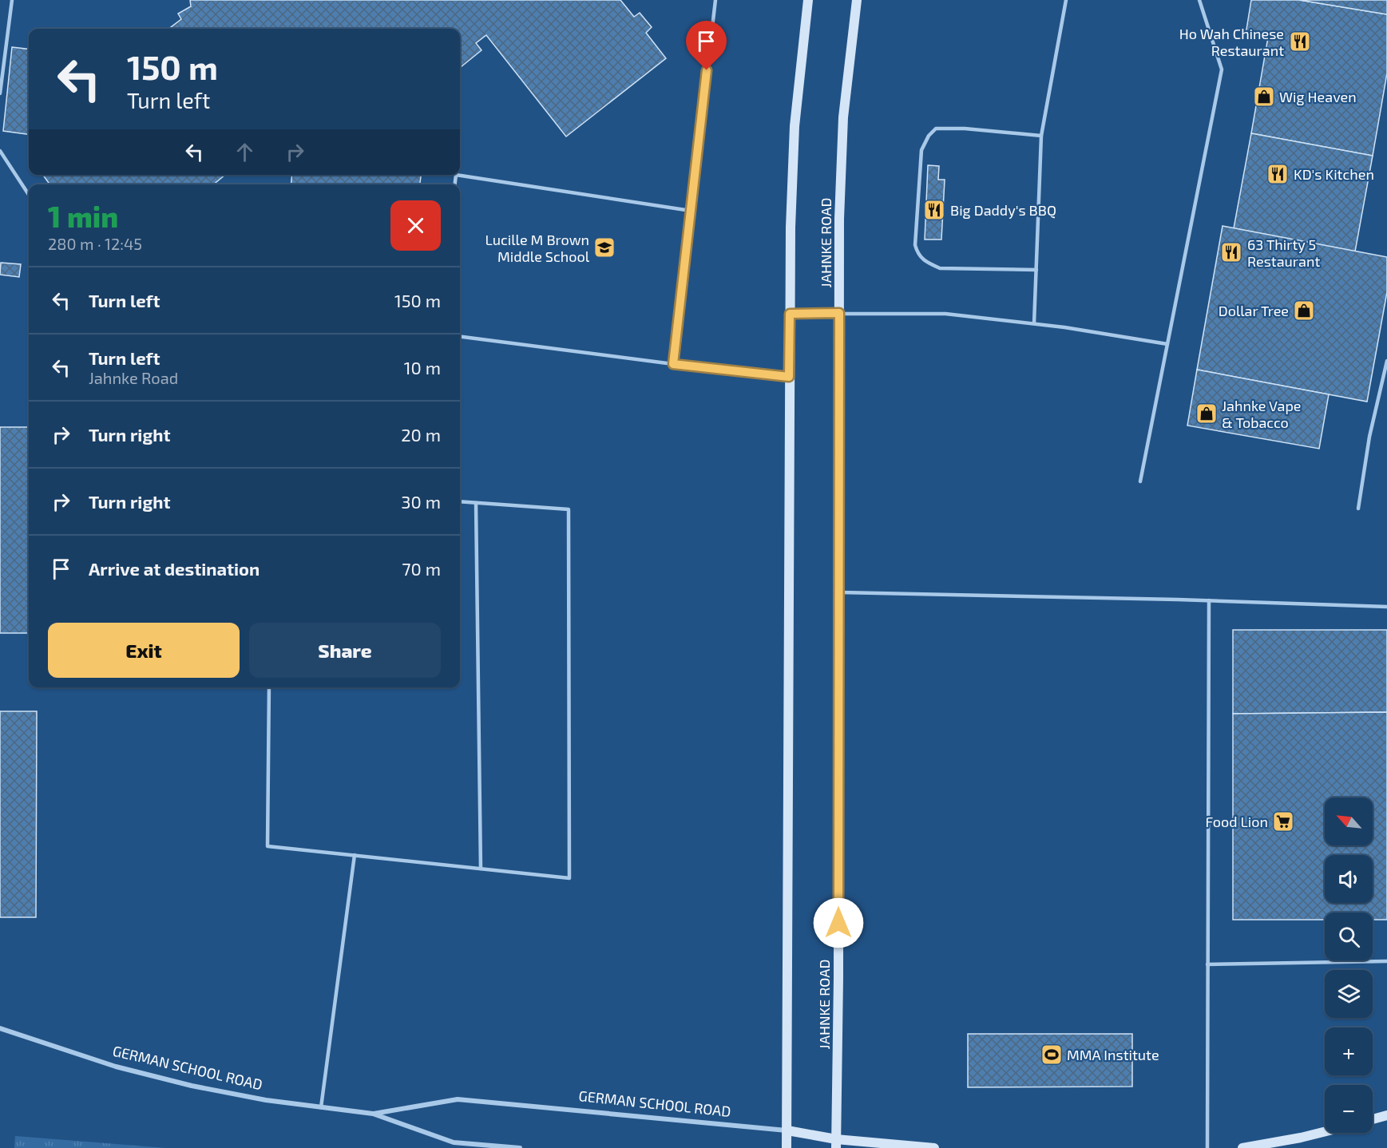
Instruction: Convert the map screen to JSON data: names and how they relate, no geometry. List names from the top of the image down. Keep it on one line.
{"streets":{"main road":["JAHNKE ROAD","GERMAN SCHOOL ROAD"]},"crossings":[["JAHNKE ROAD","GERMAN SCHOOL ROAD"]],"places":{"restaurant":["Ho Wah Chinese Restaurant","KD's Kitchen","Big Daddy's BBQ","63 Thirty 5 Restaurant"],"shop":["Wig Heaven","Dollar Tree","Jahnke Vape & Tobacco"],"school or university":["Lucille M Brown Middle School"],"supermarket":["Food Lion"],"sports":["MMA Institute"]},"north":"top left","page":{"turn":["150 m","Turn left"],"heading":["1 min","280 m · 12:45"],"list":[{"name":"Turn left","value":"150 m"},{"name":"Turn left","note":"Jahnke Road","value":"10 m"},{"name":"Turn right","value":"20 m"},{"name":"Turn right","value":"30 m"},{"name":"Arrive at destination","value":"70 m"}],"buttons":["Exit","Share"],"map_buttons":["+","−"]}}
